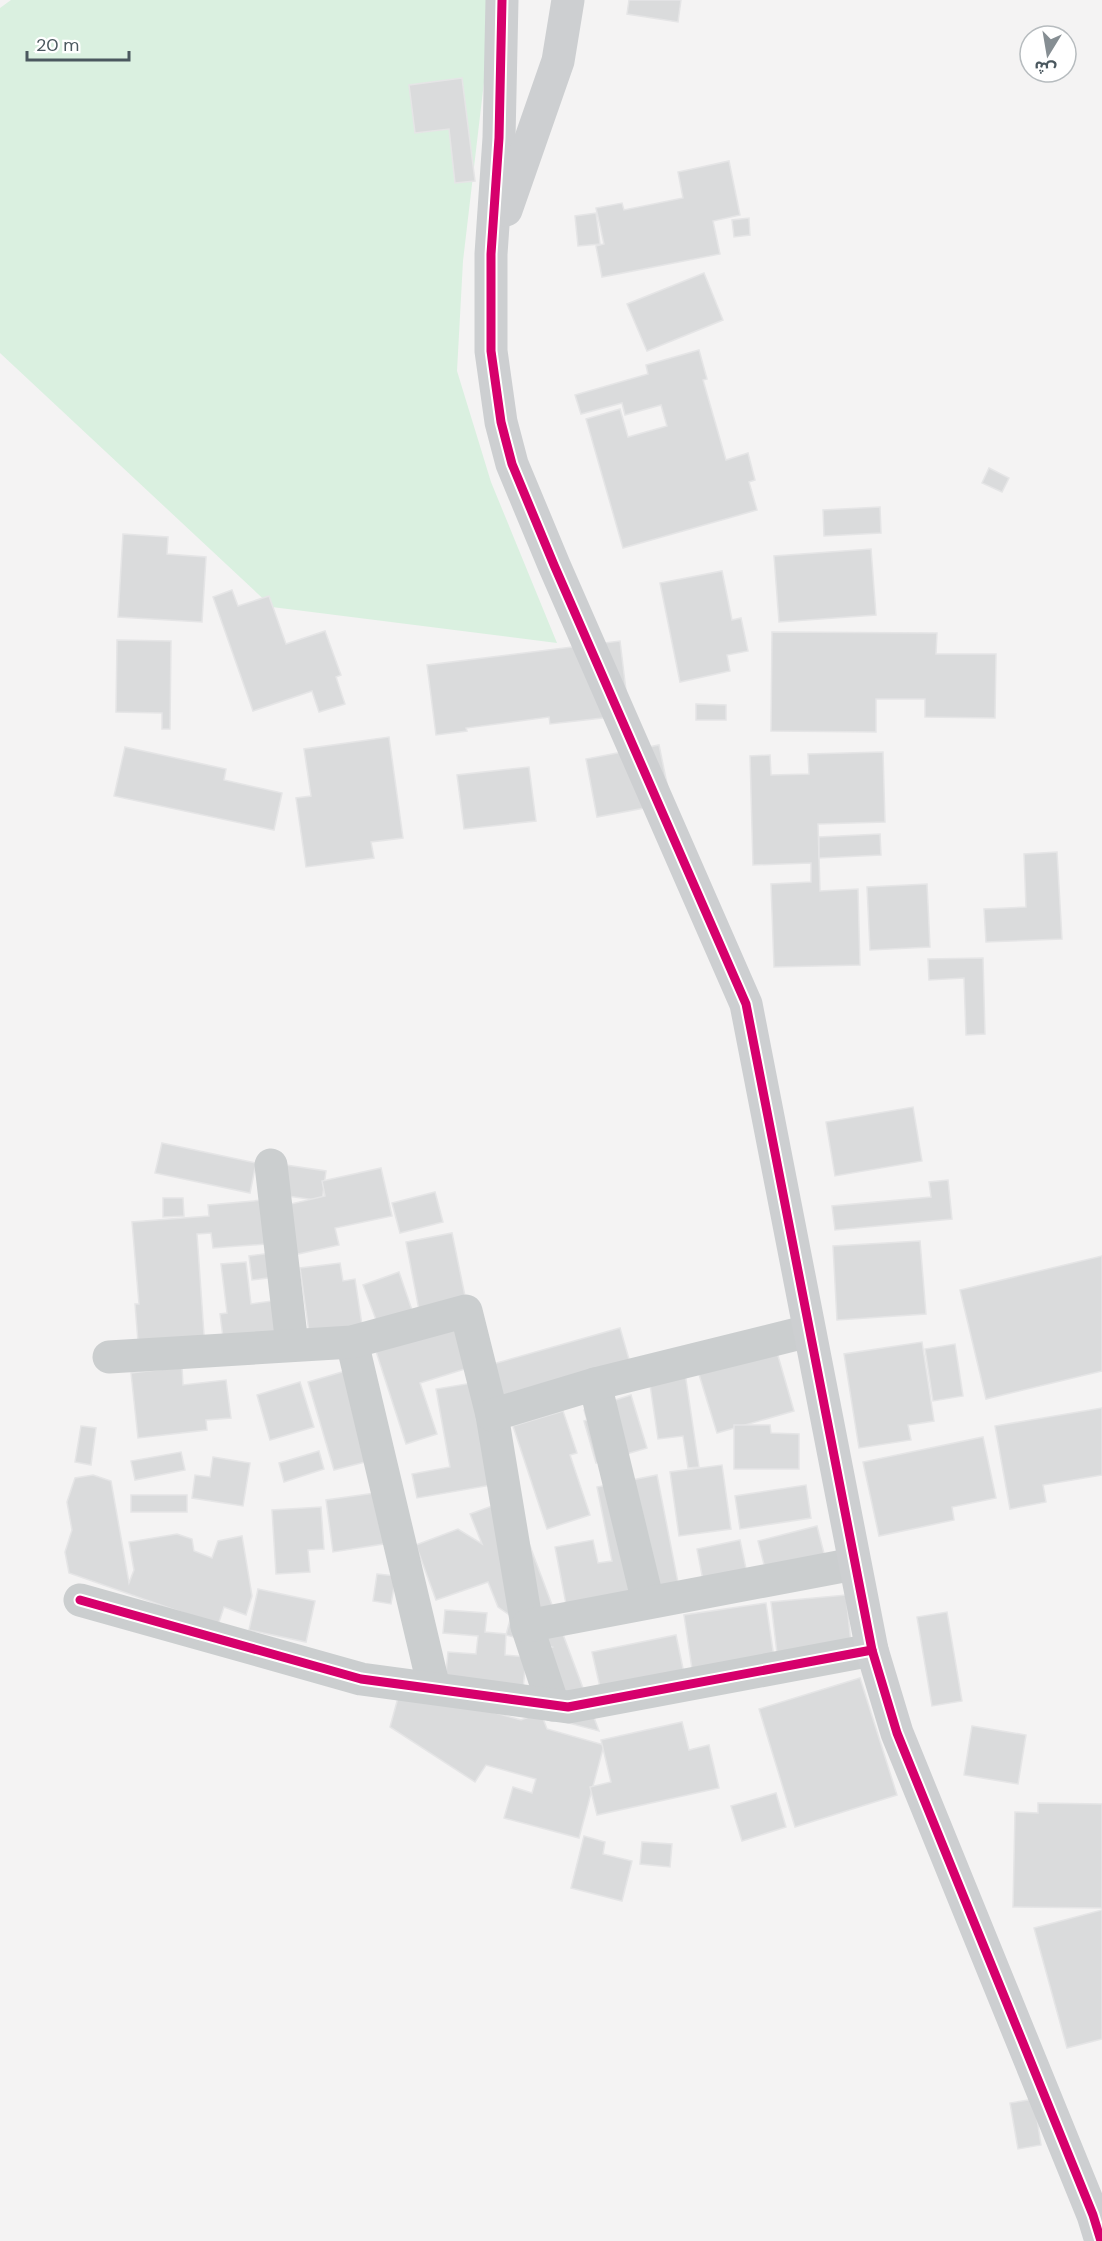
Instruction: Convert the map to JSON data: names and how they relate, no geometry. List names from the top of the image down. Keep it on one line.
{"scale_bar":"20 m","north":"bottom"}
